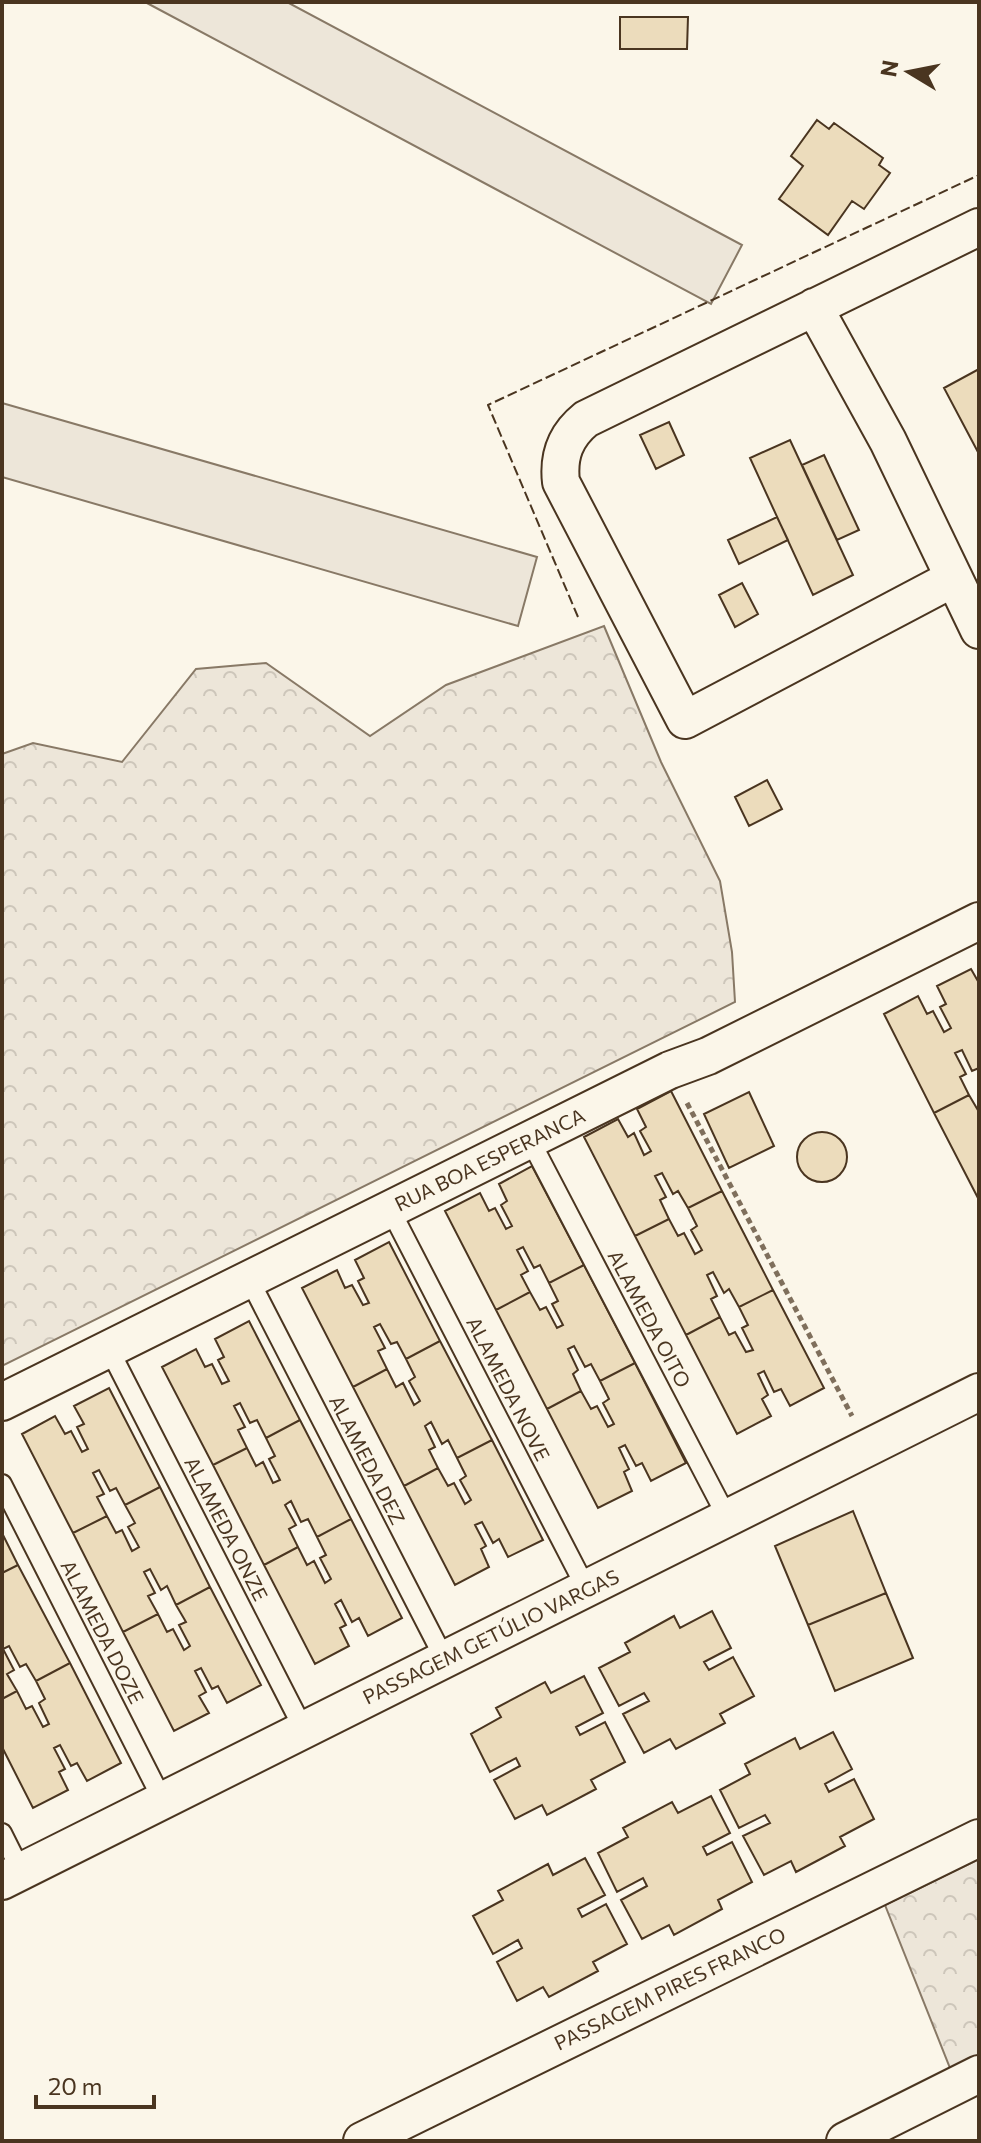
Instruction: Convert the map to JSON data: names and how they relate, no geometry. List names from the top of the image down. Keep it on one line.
{"streets":{"street":["RUA BOA ESPERANCA","PASSAGEM GETÚLIO VARGAS","PASSAGEM PIRES FRANCO"],"lane":["ALAMEDA OITO","ALAMEDA NOVE","ALAMEDA DEZ","ALAMEDA ONZE","ALAMEDA DOZE"]},"crossings":[["RUA BOA ESPERANCA","ALAMEDA OITO"],["RUA BOA ESPERANCA","ALAMEDA NOVE"],["RUA BOA ESPERANCA","ALAMEDA DEZ"],["RUA BOA ESPERANCA","ALAMEDA ONZE"],["ALAMEDA OITO","PASSAGEM GETÚLIO VARGAS"],["ALAMEDA NOVE","PASSAGEM GETÚLIO VARGAS"],["ALAMEDA DEZ","PASSAGEM GETÚLIO VARGAS"],["ALAMEDA ONZE","PASSAGEM GETÚLIO VARGAS"],["ALAMEDA DOZE","PASSAGEM GETÚLIO VARGAS"]],"scale_bar":"20 m","north":"left"}
